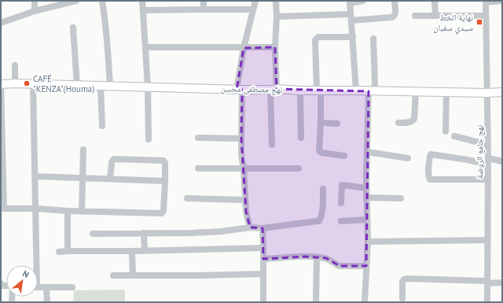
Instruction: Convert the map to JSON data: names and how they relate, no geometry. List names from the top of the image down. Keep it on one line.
{"streets":{"main road":["نهج مصطفى محسن"],"street":["نهج جامع الروضة"]},"crossings":[["نهج مصطفى محسن","نهج جامع الروضة"]],"places":{"transit":["نهاية الخط سيدي سفيان"],"other":["CAFÉ \"KENZA\"(Houma)"]},"north":"top right"}
